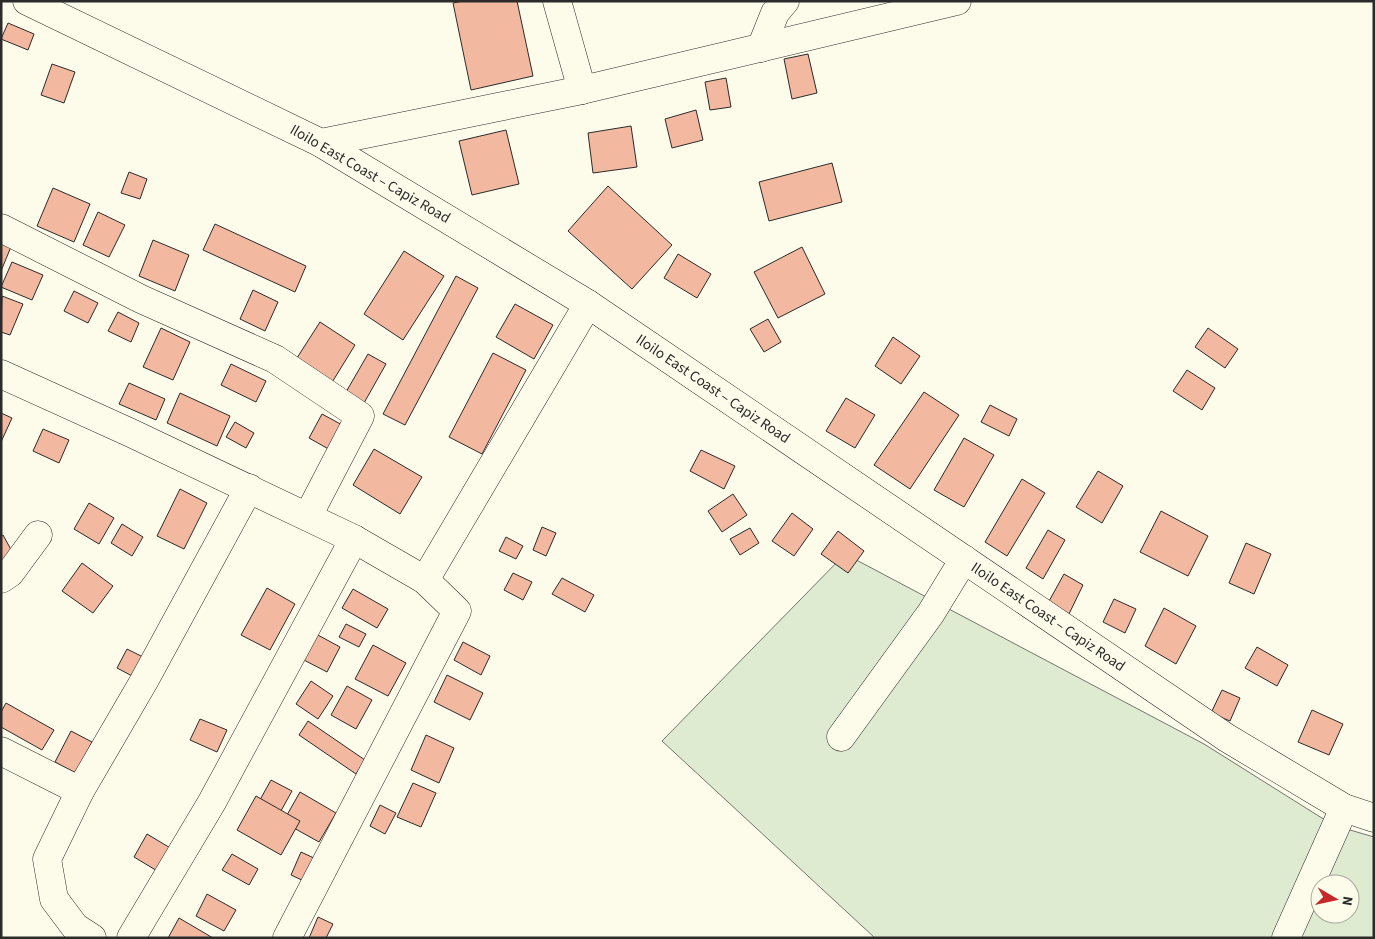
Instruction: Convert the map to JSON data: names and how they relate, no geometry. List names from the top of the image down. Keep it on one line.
{"streets":{"street":["Iloilo East Coast – Capiz Road"]},"north":"right"}
